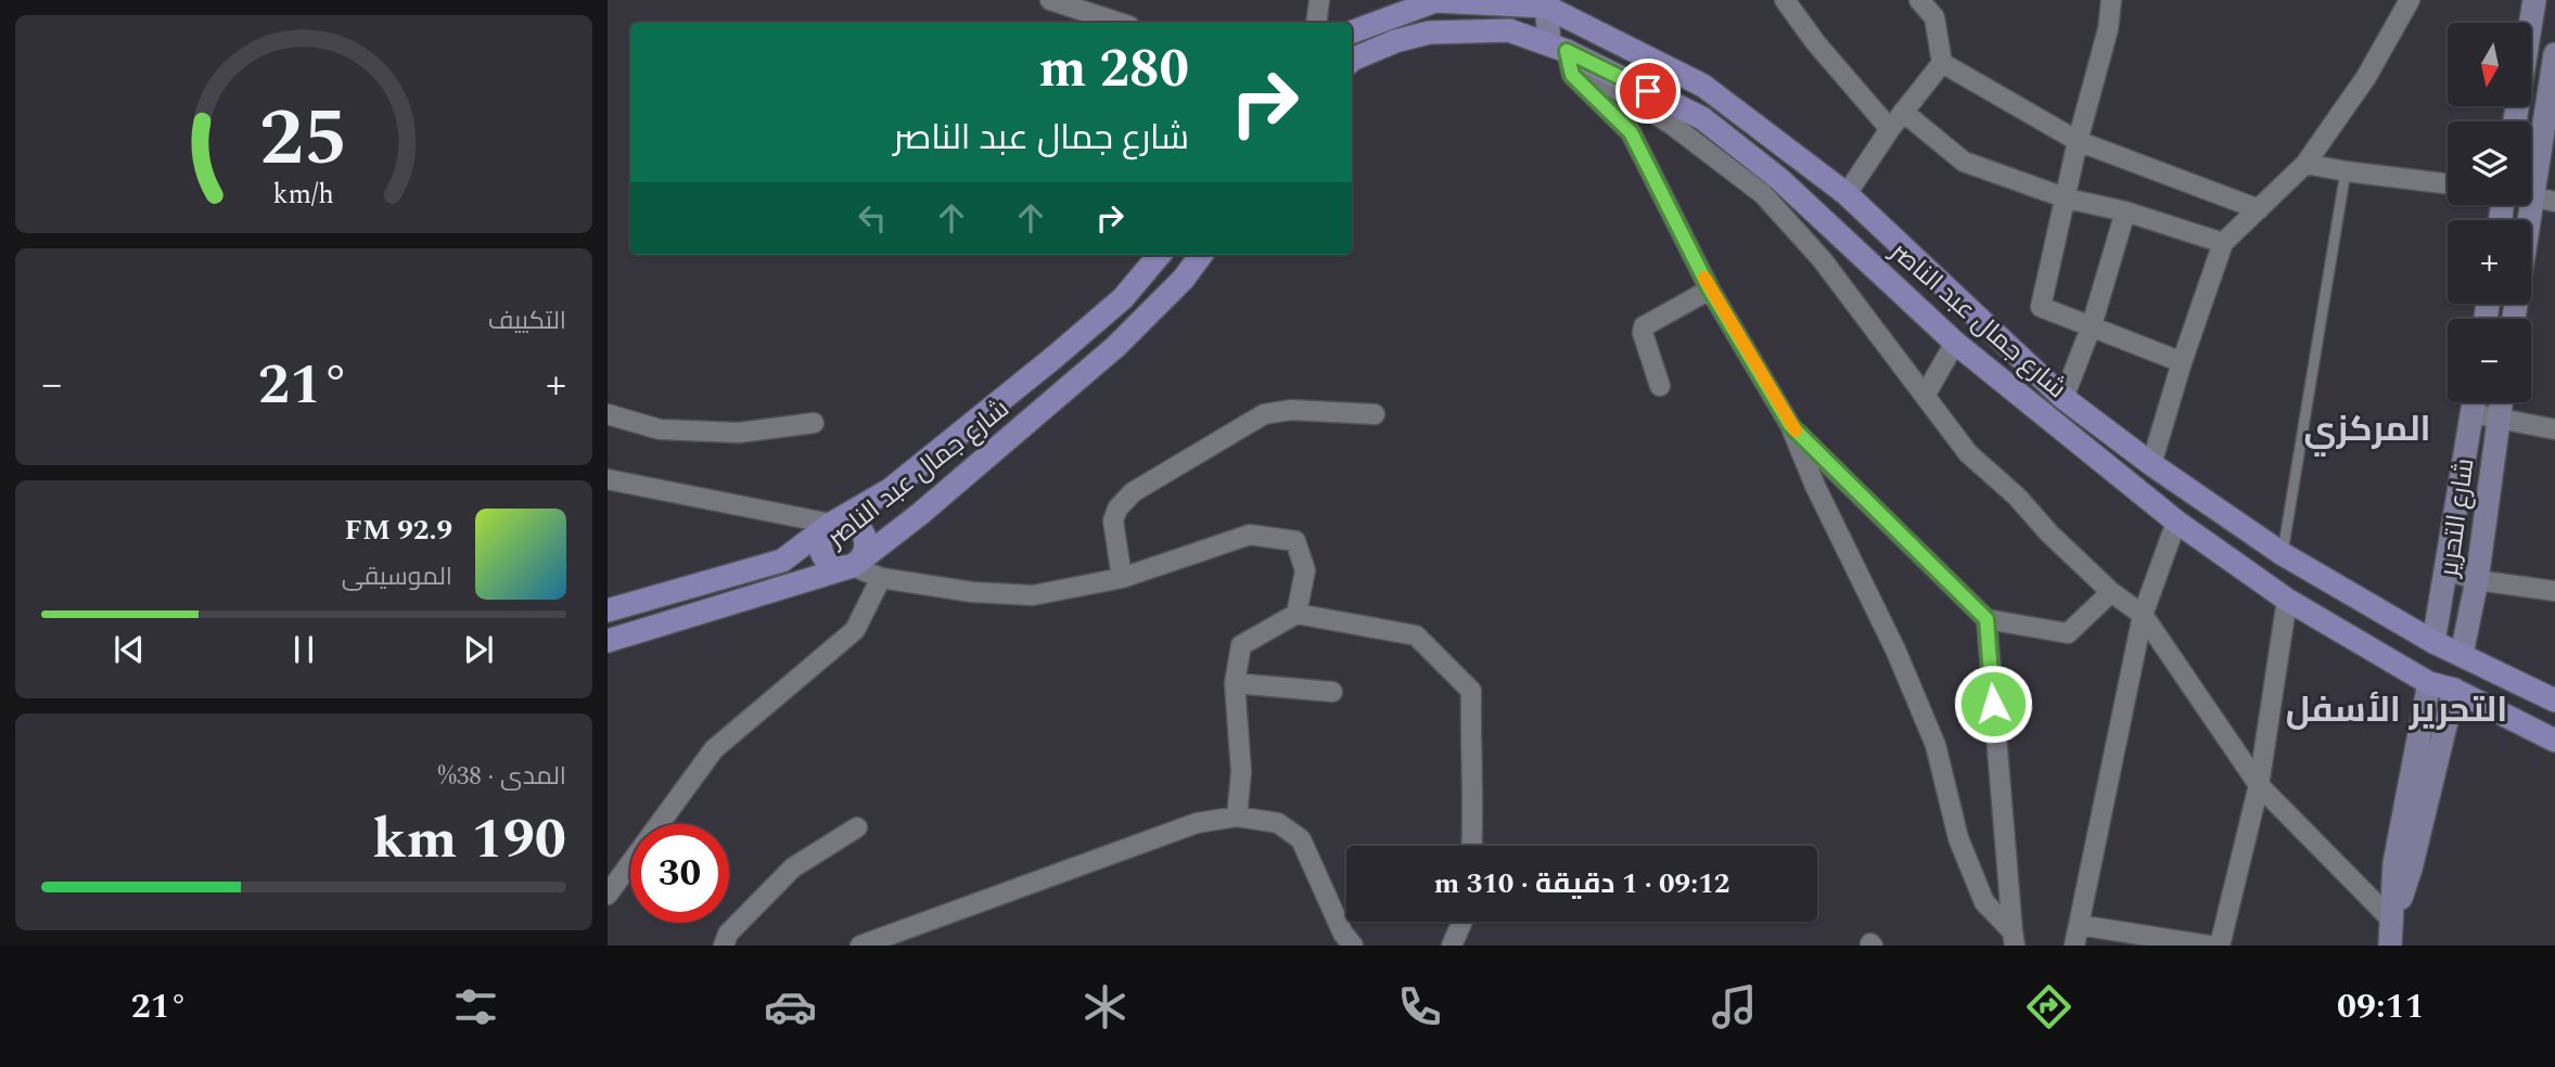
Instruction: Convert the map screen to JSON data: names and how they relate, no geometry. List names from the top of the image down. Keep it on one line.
{"streets":{"main road":["شارع جمال عبد الناصر","شارع التحرير"]},"crossings":[["شارع جمال عبد الناصر","شارع التحرير"]],"districts":["المركزي","التحرير الأسفل"],"north":"bottom","page":{"map_buttons":["+","−"],"turn":["280 m","شارع جمال عبد الناصر"],"tile":["التكييف",["المدى · 38%","190 km"]],"heat":["−","21°","+"],"song":["92.9 FM","الموسيقى"],"limit":"30","trip":"09:12 · 1 دقيقة · 310 m","tabs":["09:11","21°"],"gauge":["25","km/h"]}}
